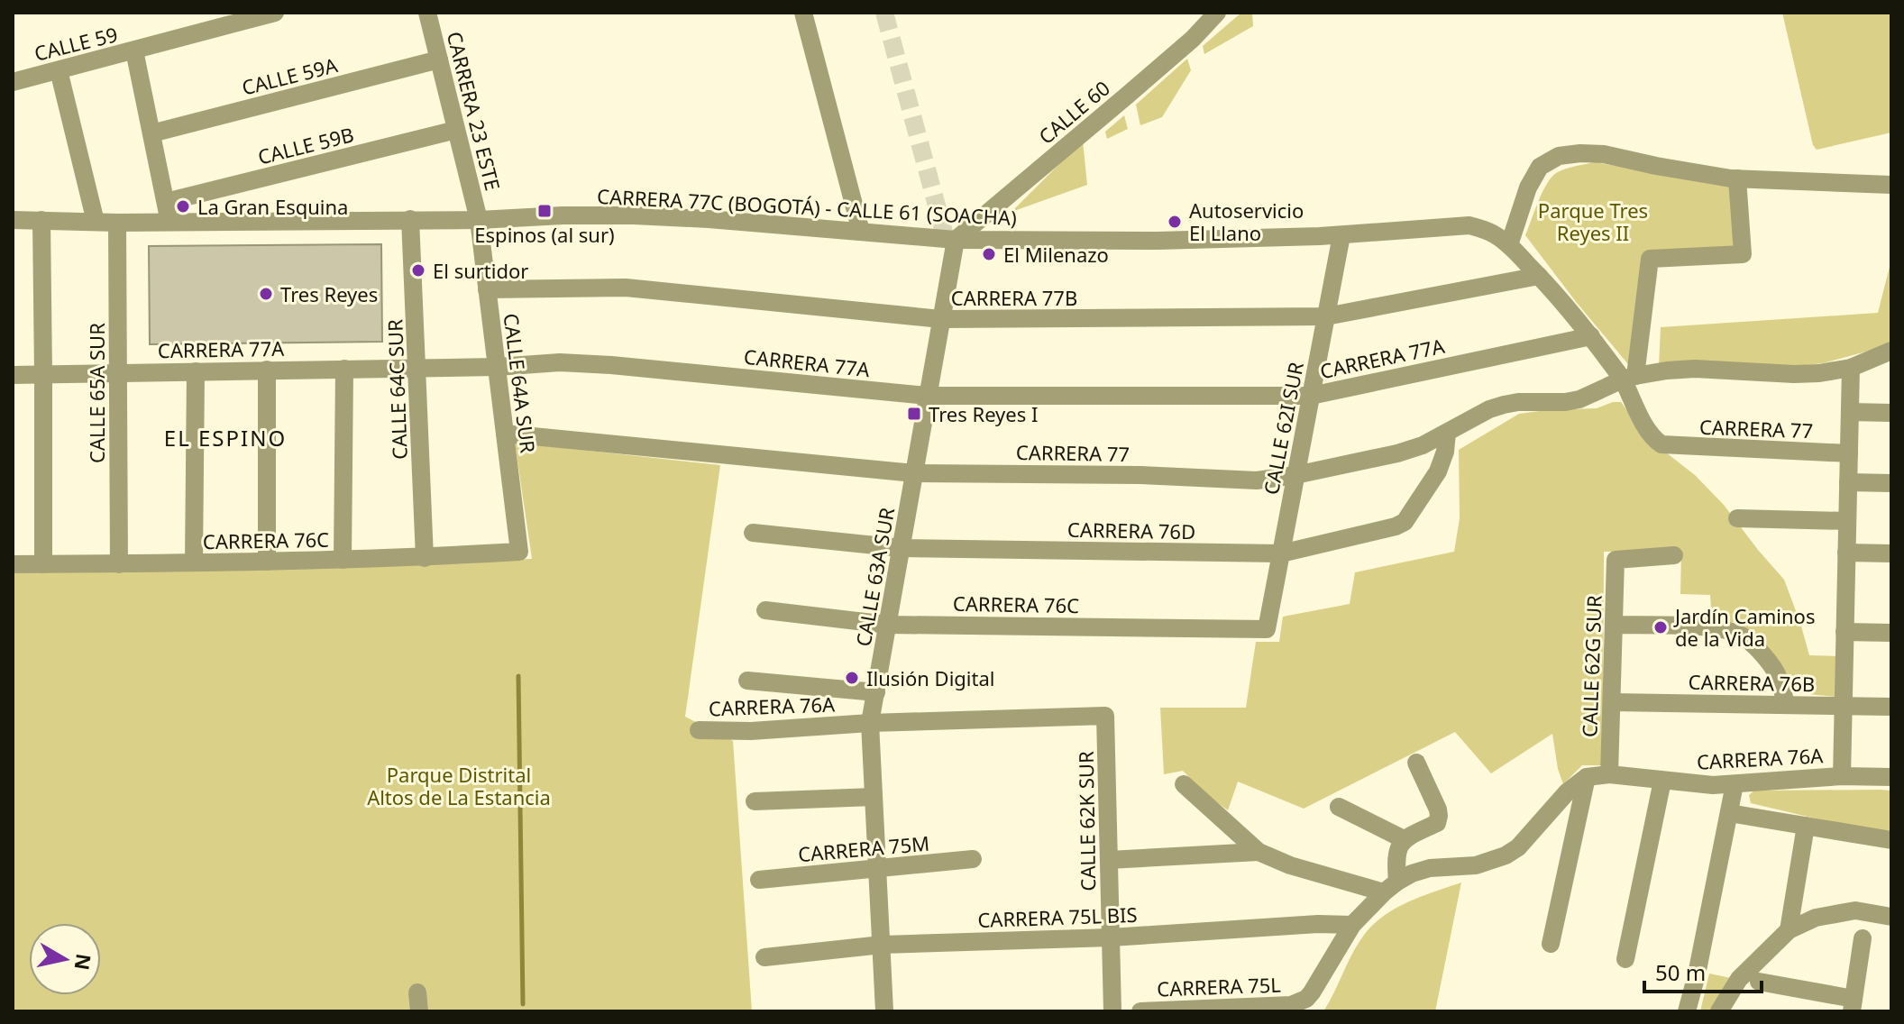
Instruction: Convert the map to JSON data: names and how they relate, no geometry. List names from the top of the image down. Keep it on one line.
{"streets":{"street":["CALLE 59","CALLE 59A","CARRERA 23 ESTE","CALLE 60","CALLE 59B","CARRERA 77C (BOGOTÁ) - CALLE 61 (SOACHA)","CARRERA 77B","CARRERA 77A","CALLE 64A SUR","CALLE 64C SUR","CALLE 65A SUR","CALLE 62I SUR","CARRERA 77","CARRERA 76D","CARRERA 76C","CALLE 63A SUR","CALLE 62G SUR","CARRERA 76B","CARRERA 76A","CALLE 62K SUR","CARRERA 75M","CARRERA 75L BIS","CARRERA 75L"]},"crossings":[["CALLE 59A","CARRERA 23 ESTE"],["CARRERA 23 ESTE","CALLE 59B"],["CARRERA 23 ESTE","CARRERA 77C (BOGOTÁ) - CALLE 61 (SOACHA)"],["CARRERA 23 ESTE","CALLE 64A SUR"],["CALLE 60","CARRERA 77C (BOGOTÁ) - CALLE 61 (SOACHA)"],["CALLE 60","CALLE 63A SUR"],["CARRERA 77C (BOGOTÁ) - CALLE 61 (SOACHA)","CALLE 64A SUR"],["CARRERA 77C (BOGOTÁ) - CALLE 61 (SOACHA)","CALLE 64C SUR"],["CARRERA 77C (BOGOTÁ) - CALLE 61 (SOACHA)","CALLE 65A SUR"],["CARRERA 77C (BOGOTÁ) - CALLE 61 (SOACHA)","CALLE 62I SUR"],["CARRERA 77C (BOGOTÁ) - CALLE 61 (SOACHA)","CALLE 63A SUR"],["CARRERA 77B","CALLE 64A SUR"],["CARRERA 77B","CALLE 62I SUR"],["CARRERA 77B","CALLE 63A SUR"],["CARRERA 77A","CALLE 64A SUR"],["CARRERA 77A","CALLE 64C SUR"],["CARRERA 77A","CALLE 65A SUR"],["CARRERA 77A","CALLE 62I SUR"],["CARRERA 77A","CALLE 63A SUR"],["CALLE 64A SUR","CARRERA 77"],["CALLE 64A SUR","CARRERA 76C"],["CALLE 64C SUR","CARRERA 76C"],["CALLE 65A SUR","CARRERA 76C"],["CALLE 62I SUR","CARRERA 77"],["CALLE 62I SUR","CARRERA 76D"],["CALLE 62I SUR","CARRERA 76C"],["CARRERA 77","CARRERA 76D"],["CARRERA 77","CALLE 63A SUR"],["CARRERA 76D","CALLE 63A SUR"],["CARRERA 76C","CALLE 63A SUR"],["CALLE 63A SUR","CARRERA 76A"],["CALLE 63A SUR","CARRERA 75M"],["CALLE 63A SUR","CARRERA 75L BIS"],["CALLE 62G SUR","CARRERA 76B"],["CALLE 62G SUR","CARRERA 76A"],["CARRERA 76A","CALLE 62K SUR"],["CALLE 62K SUR","CARRERA 75L BIS"],["CARRERA 75L BIS","CARRERA 75L"]],"districts":["EL ESPINO"],"parks":["Parque Tres Reyes II","Parque Distrital Altos de La Estancia"],"places":{"other":["La Gran Esquina","Autoservicio El Llano","El Milenazo","El surtidor","Tres Reyes","Jardín Caminos de la Vida","Ilusión Digital"],"transit":["Espinos (al sur)","Tres Reyes I"]},"scale_bar":"50 m","north":"right"}
